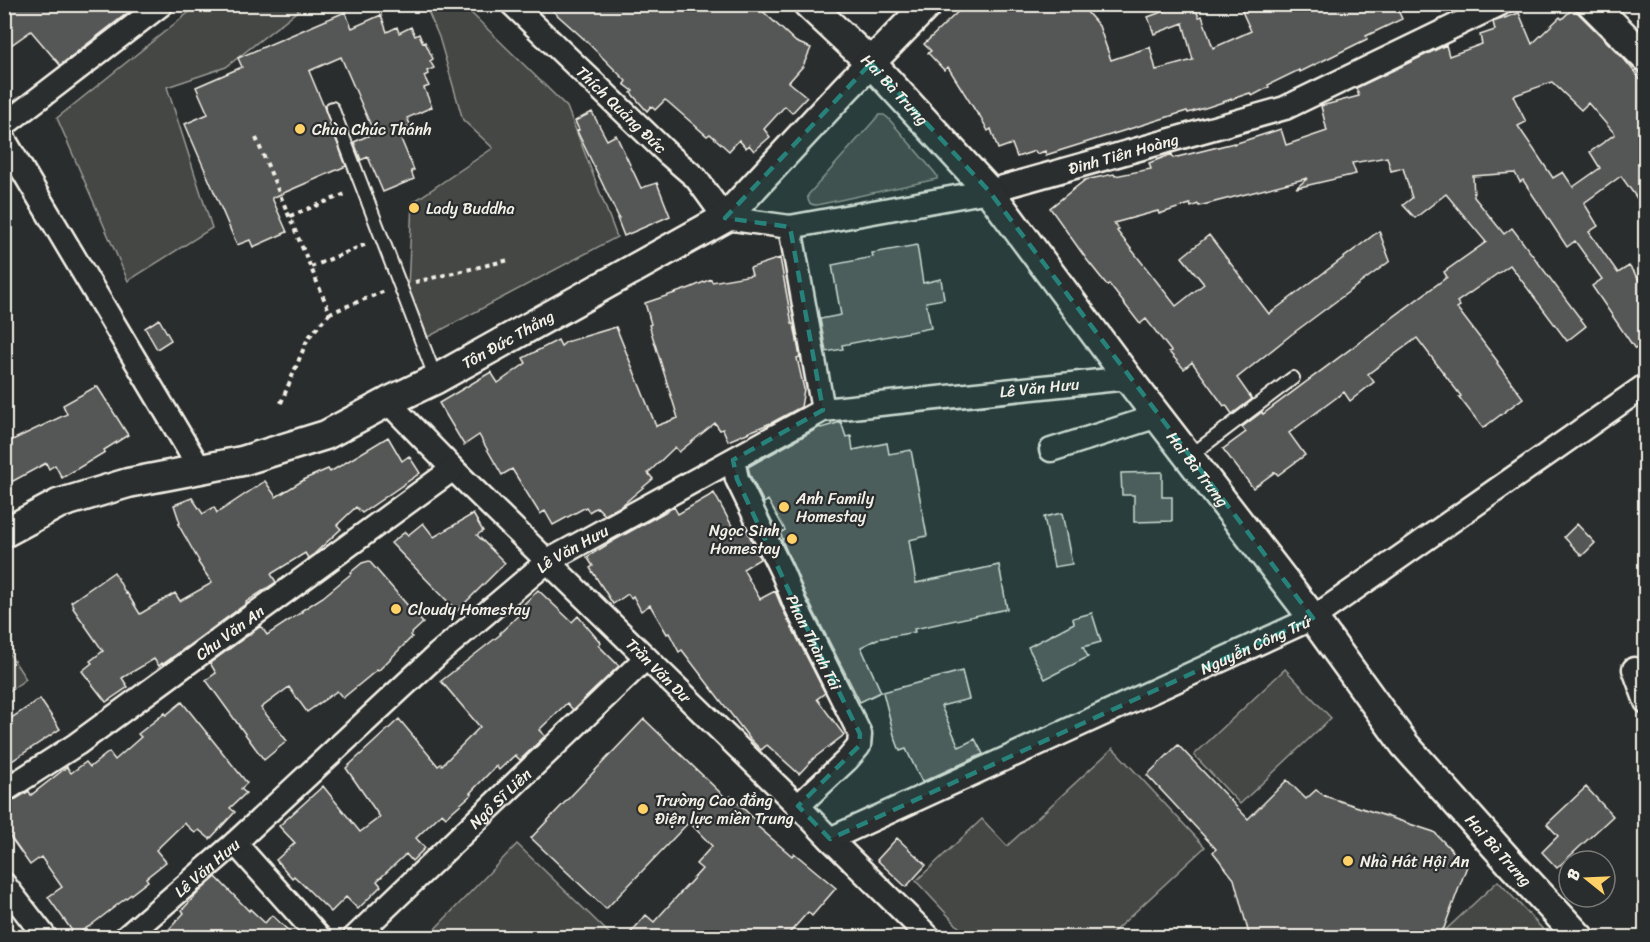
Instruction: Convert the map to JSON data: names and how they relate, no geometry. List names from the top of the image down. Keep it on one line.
{"streets":{"street":["Hai Bà Trưng","Thích Quảng Đức","Đinh Tiên Hoàng","Tôn Đức Thắng","Lê Văn Hưu","Chu Văn An","Phan Thành Tái","Nguyễn Công Trứ","Trần Văn Dư","Ngô Sĩ Liên"]},"crossings":[["Hai Bà Trưng","Đinh Tiên Hoàng"],["Hai Bà Trưng","Tôn Đức Thắng"],["Hai Bà Trưng","Lê Văn Hưu"],["Hai Bà Trưng","Nguyễn Công Trứ"],["Thích Quảng Đức","Đinh Tiên Hoàng"],["Thích Quảng Đức","Tôn Đức Thắng"],["Đinh Tiên Hoàng","Tôn Đức Thắng"],["Tôn Đức Thắng","Trần Văn Dư"],["Lê Văn Hưu","Phan Thành Tái"],["Lê Văn Hưu","Trần Văn Dư"],["Chu Văn An","Trần Văn Dư"],["Phan Thành Tái","Trần Văn Dư"],["Nguyễn Công Trứ","Trần Văn Dư"],["Trần Văn Dư","Ngô Sĩ Liên"]],"places":["Chùa Chúc Thánh","Lady Buddha","Anh Family Homestay","Ngọc Sinh Homestay","Cloudy Homestay","Trường Cao đẳng Điện lực miền Trung","Nhà Hát Hội An"],"north":"left"}
